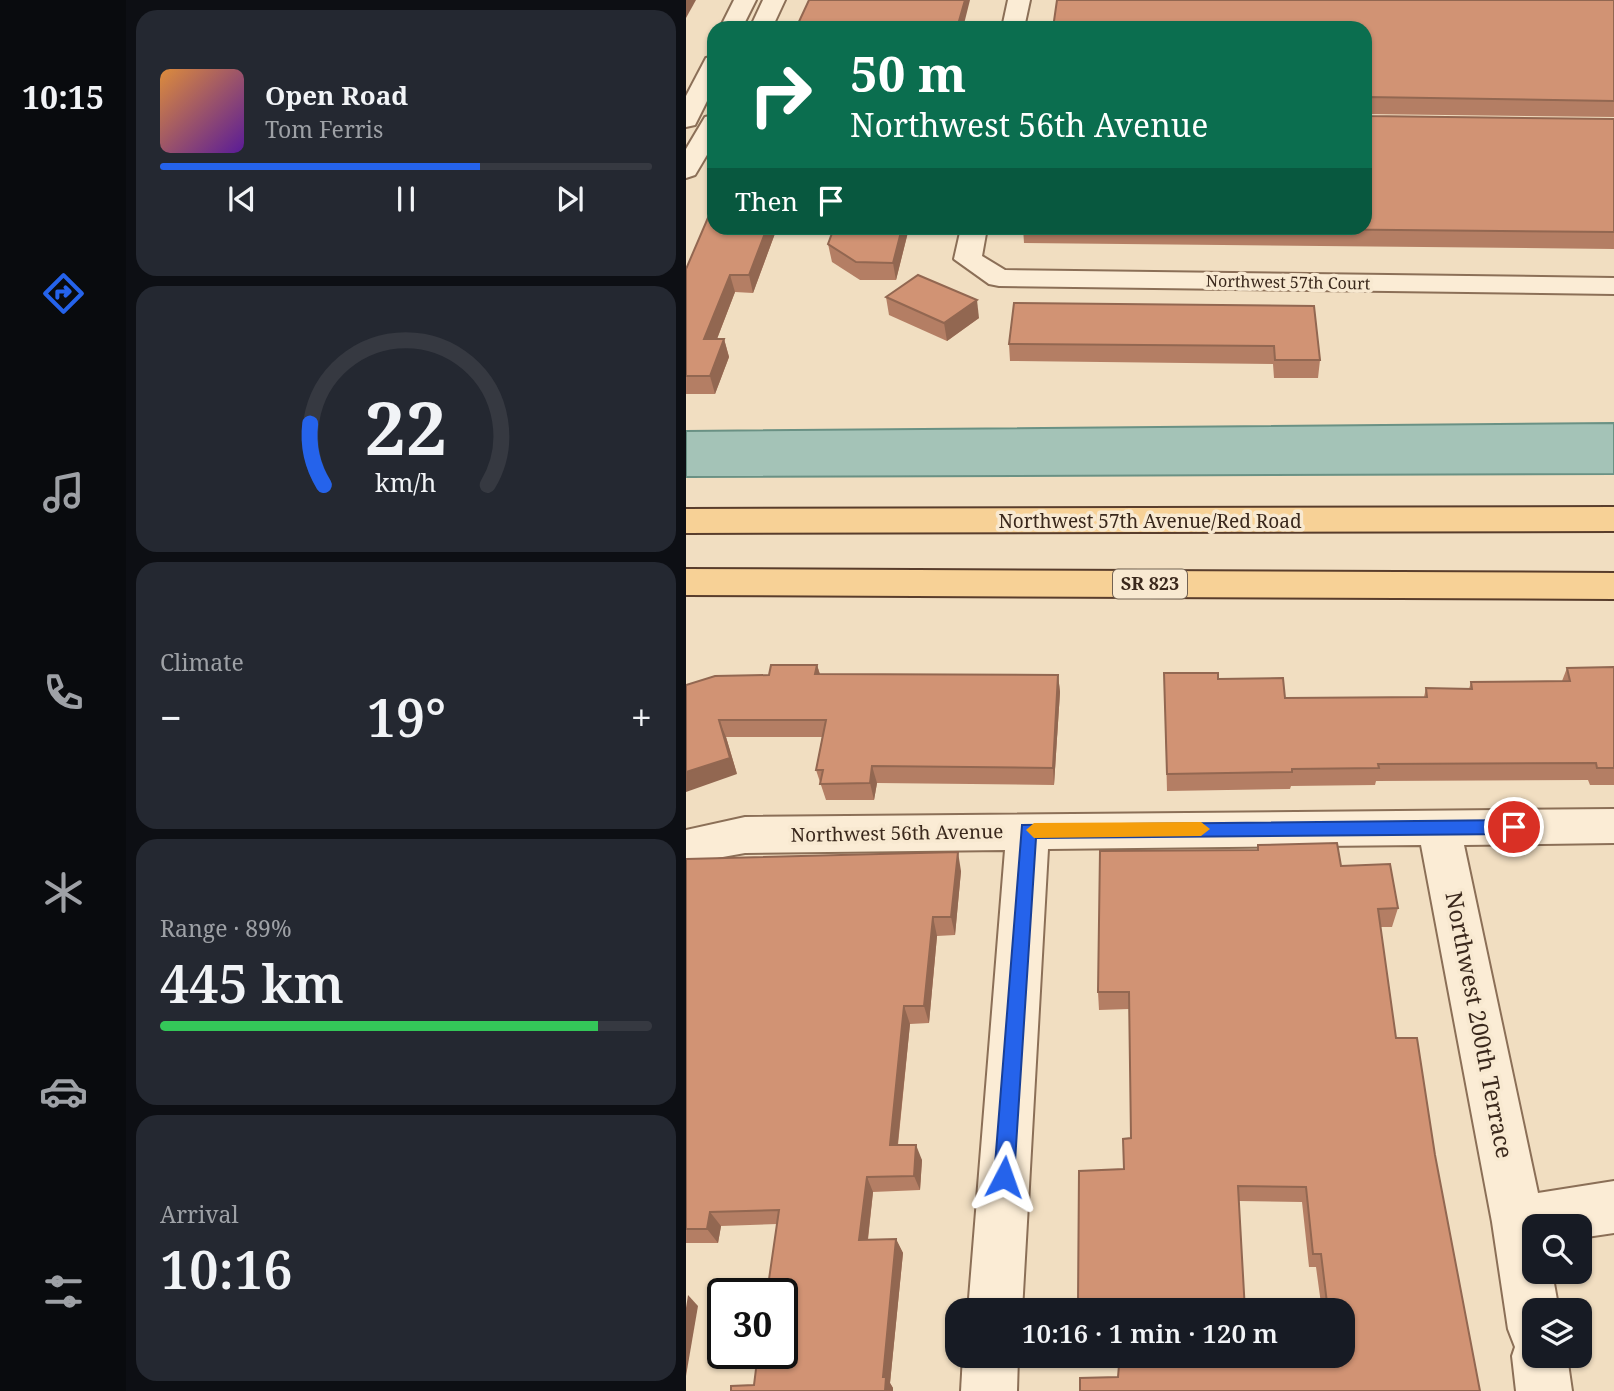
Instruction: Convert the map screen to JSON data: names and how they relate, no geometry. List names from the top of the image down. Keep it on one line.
{"streets":{"main road":["Northwest 57th Avenue/Red Road","SR 823"],"street":["Northwest 57th Court","Northwest 56th Avenue","Northwest 200th Terrace"]},"crossings":[["Northwest 56th Avenue","Northwest 200th Terrace"]],"page":{"tabs":"10:15","turn":["50 m","Northwest 56th Avenue"],"song":["Open Road","Tom Ferris"],"then":"Then","tile":["Climate",["Range · 89%","445 km"],["Arrival","10:16"]],"heat":["−","19°","+"],"limit":"30","trip":"10:16 · 1 min · 120 m","gauge":["22","km/h"]}}
